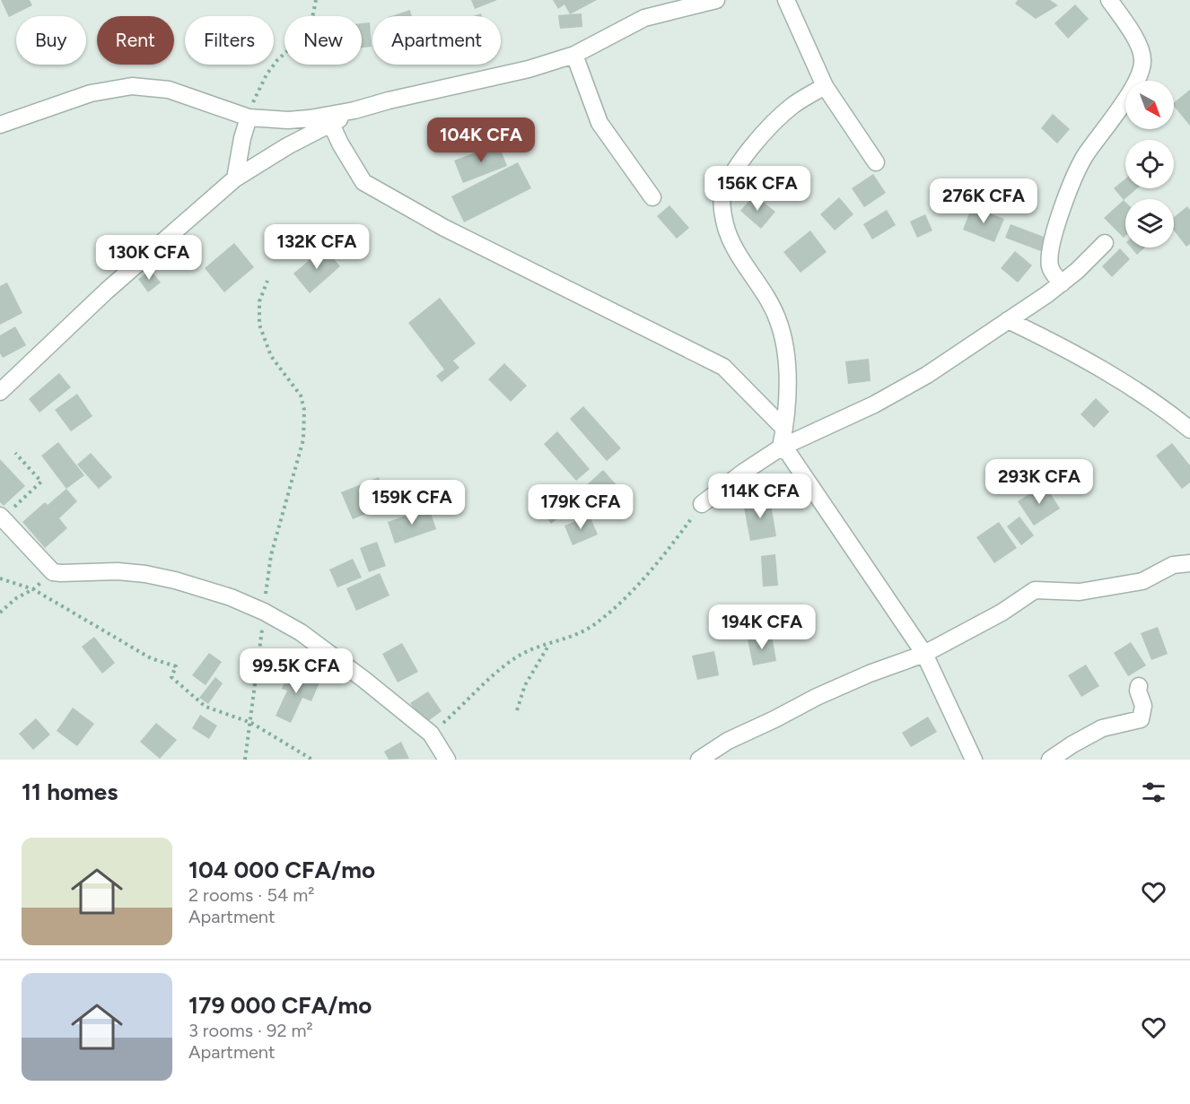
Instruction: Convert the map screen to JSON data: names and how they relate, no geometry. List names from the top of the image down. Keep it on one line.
{"north":"bottom right","page":{"chip":["Buy","Rent","Filters","New","Apartment"],"price":["104K CFA","156K CFA","276K CFA","132K CFA","130K CFA","293K CFA","114K CFA","159K CFA","179K CFA","194K CFA","99.5K CFA"],"heading":"11 homes","list":[{"name":"104 000 CFA/mo","note":"2 rooms · 54 m² · Apartment"},{"name":"179 000 CFA/mo","note":"3 rooms · 92 m² · Apartment"}]}}
